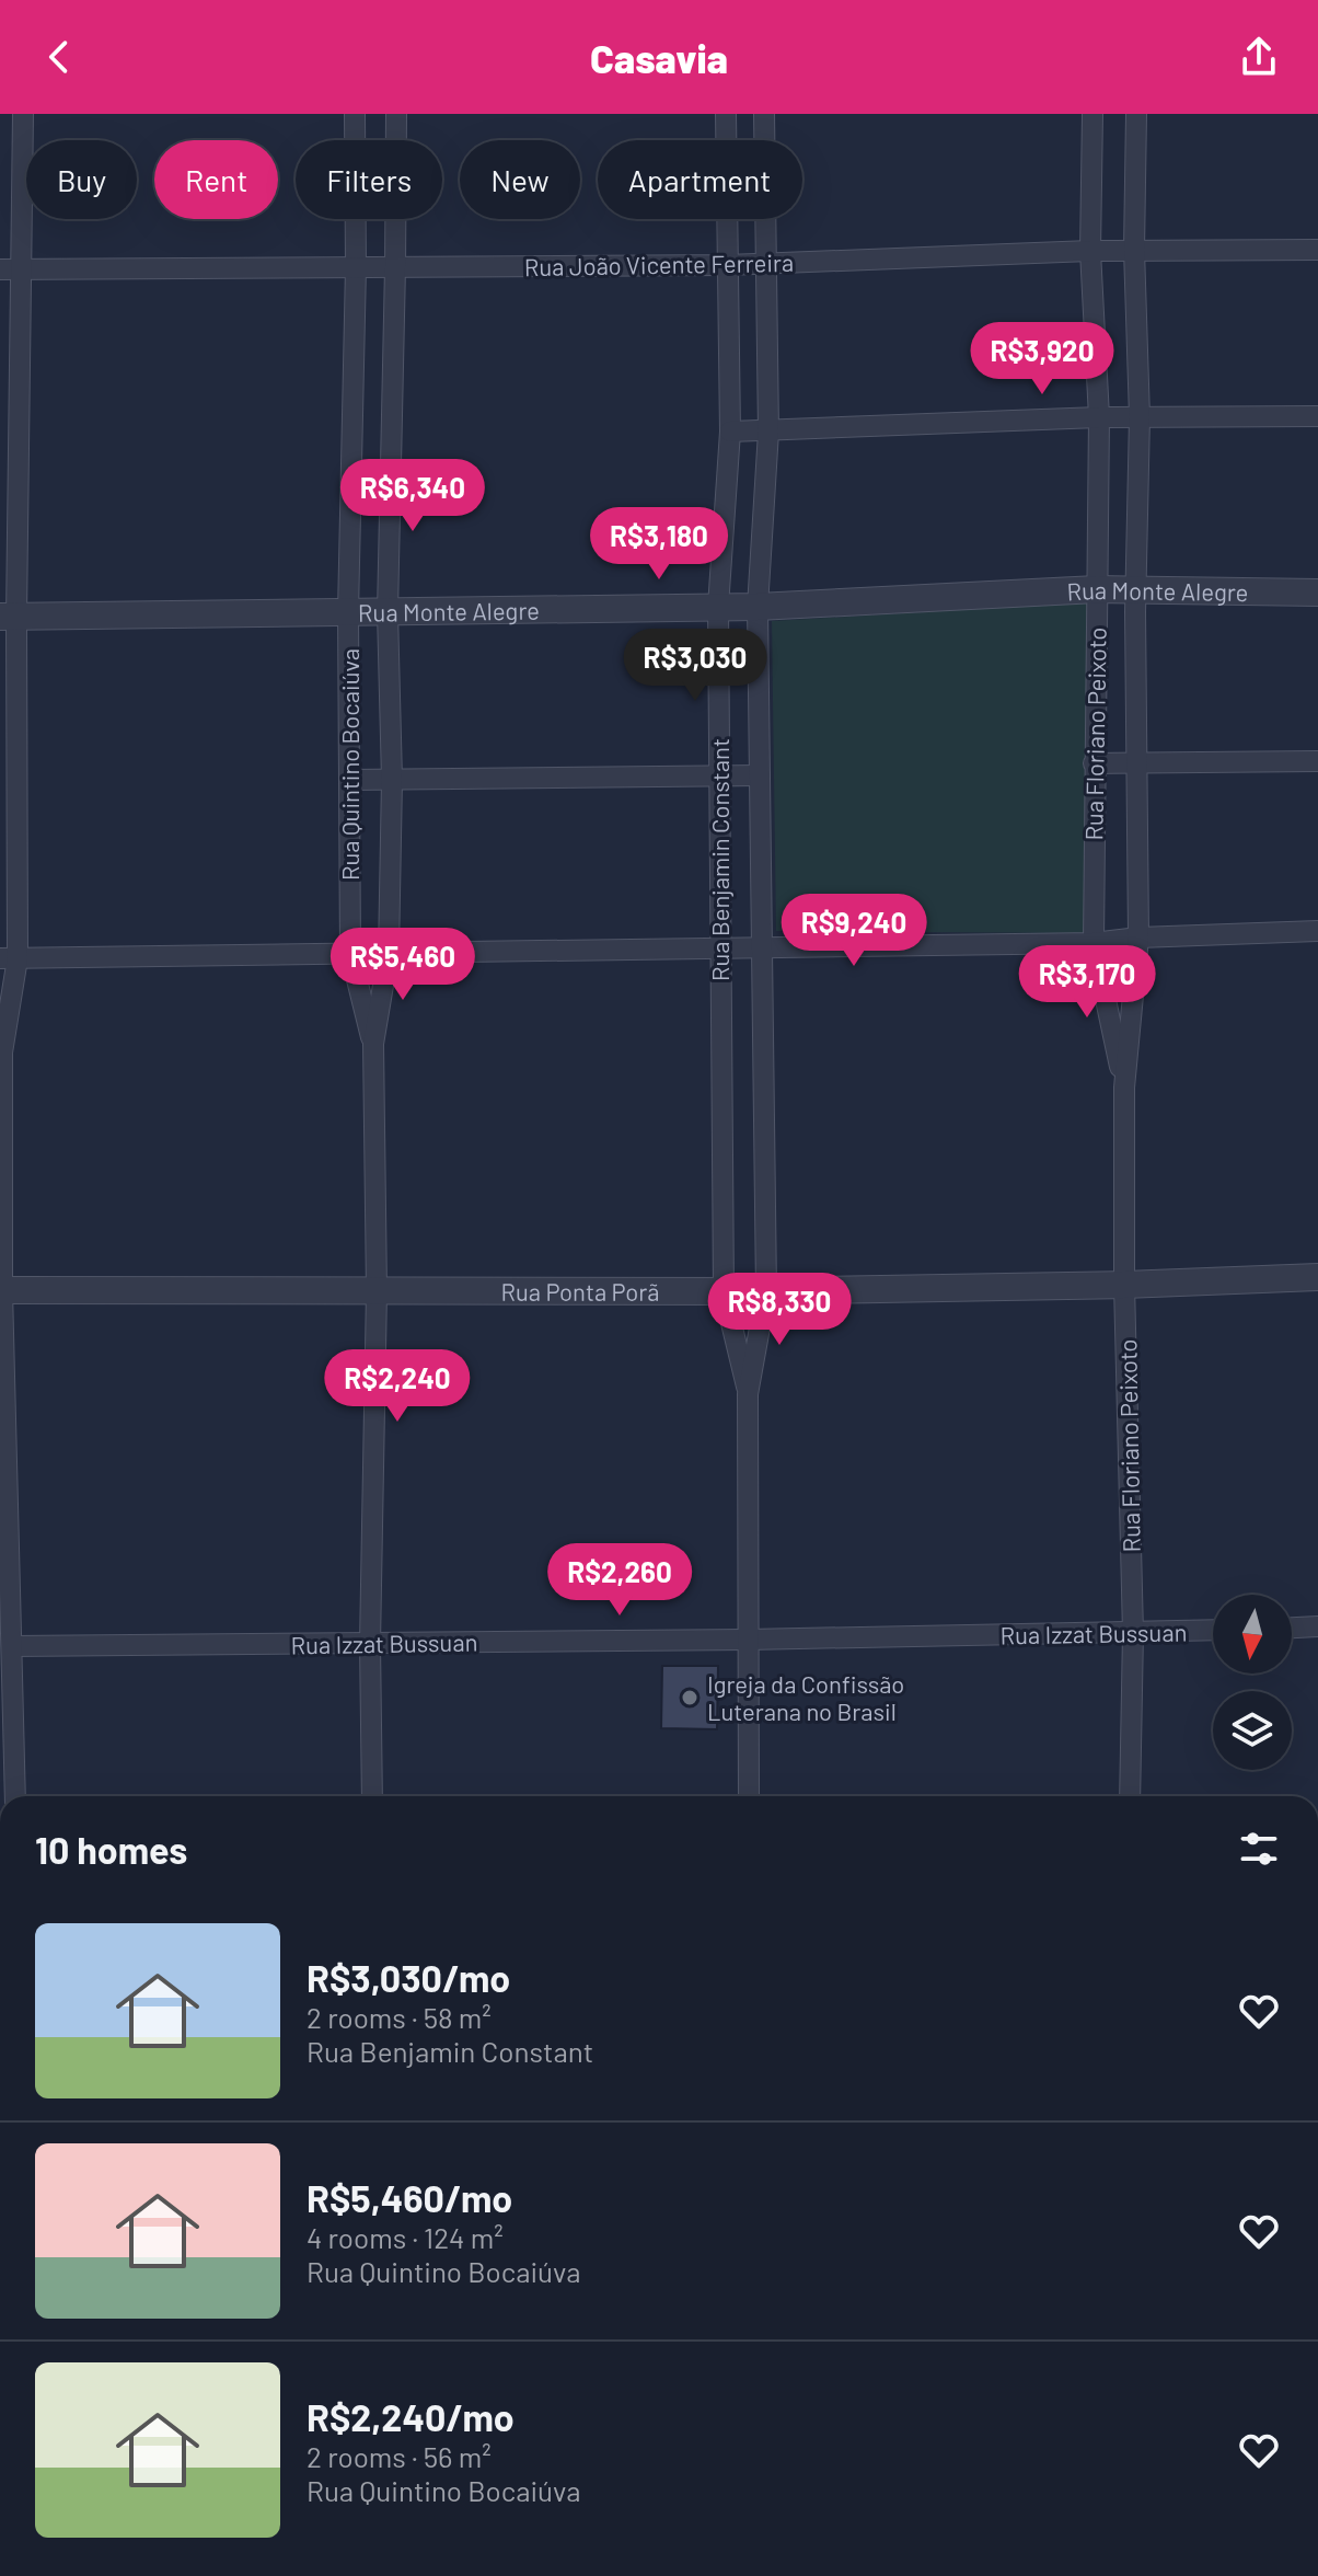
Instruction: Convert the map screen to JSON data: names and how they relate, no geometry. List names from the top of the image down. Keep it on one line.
{"streets":{"street":["Rua João Vicente Ferreira","Rua Monte Alegre","Rua Floriano Peixoto","Rua Quintino Bocaiúva","Rua Benjamin Constant","Rua Ponta Porã","Rua Izzat Bussuan"]},"crossings":[["Rua João Vicente Ferreira","Rua Floriano Peixoto"],["Rua João Vicente Ferreira","Rua Quintino Bocaiúva"],["Rua João Vicente Ferreira","Rua Benjamin Constant"],["Rua Monte Alegre","Rua Floriano Peixoto"],["Rua Monte Alegre","Rua Quintino Bocaiúva"],["Rua Monte Alegre","Rua Benjamin Constant"],["Rua Floriano Peixoto","Rua Ponta Porã"],["Rua Floriano Peixoto","Rua Izzat Bussuan"],["Rua Quintino Bocaiúva","Rua Ponta Porã"],["Rua Quintino Bocaiúva","Rua Izzat Bussuan"],["Rua Benjamin Constant","Rua Ponta Porã"],["Rua Benjamin Constant","Rua Izzat Bussuan"]],"places":["Igreja da Confissão Luterana no Brasil"],"north":"bottom","page":{"header":"Casavia","chip":["Buy","Rent","Filters","New","Apartment"],"price":["R$3,920","R$6,340","R$3,180","R$3,030","R$9,240","R$5,460","R$3,170","R$8,330","R$2,240","R$2,260"],"heading":"10 homes","list":[{"name":"R$3,030/mo","note":"2 rooms · 58 m² · Rua Benjamin Constant"},{"name":"R$5,460/mo","note":"4 rooms · 124 m² · Rua Quintino Bocaiúva"},{"name":"R$2,240/mo","note":"2 rooms · 56 m² · Rua Quintino Bocaiúva"}]}}
